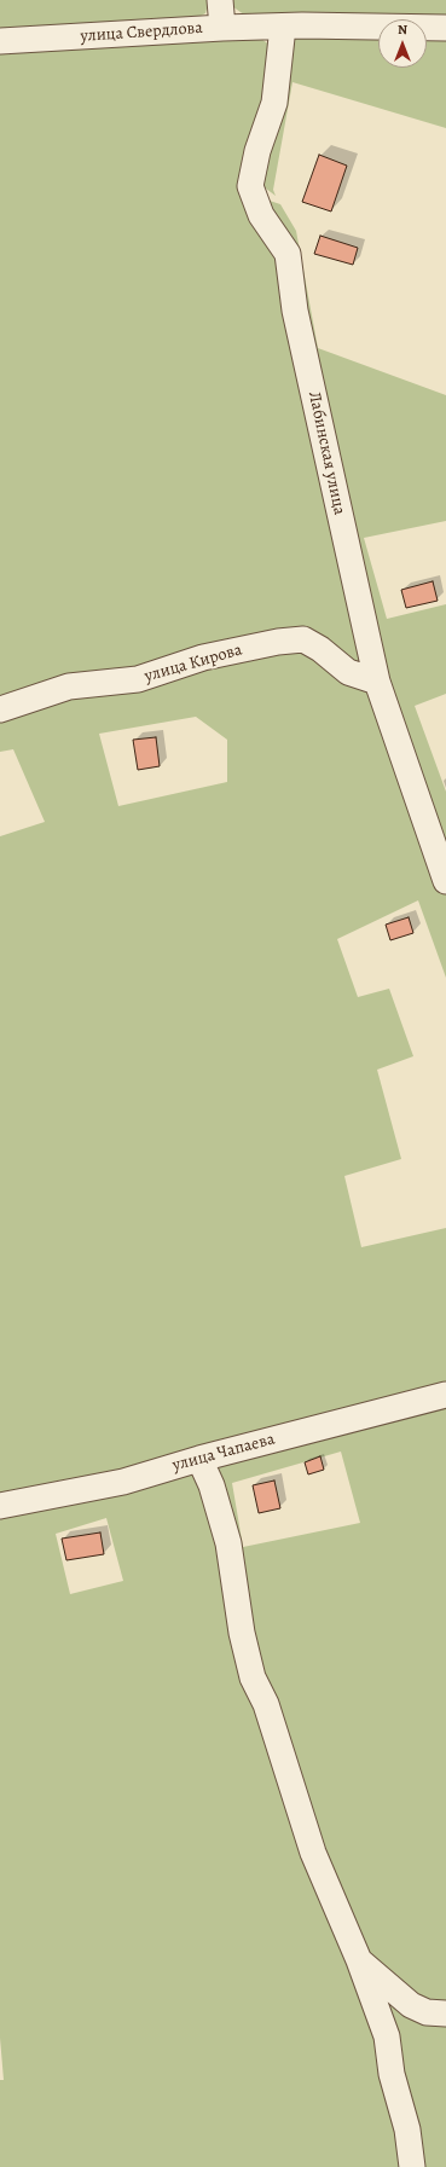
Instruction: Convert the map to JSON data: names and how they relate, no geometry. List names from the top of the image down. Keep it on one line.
{"streets":{"street":["улица Свердлова","Лабинская улица","улица Кирова","улица Чапаева"]},"crossings":[["улица Свердлова","Лабинская улица"],["Лабинская улица","улица Кирова"]],"north":"top"}
